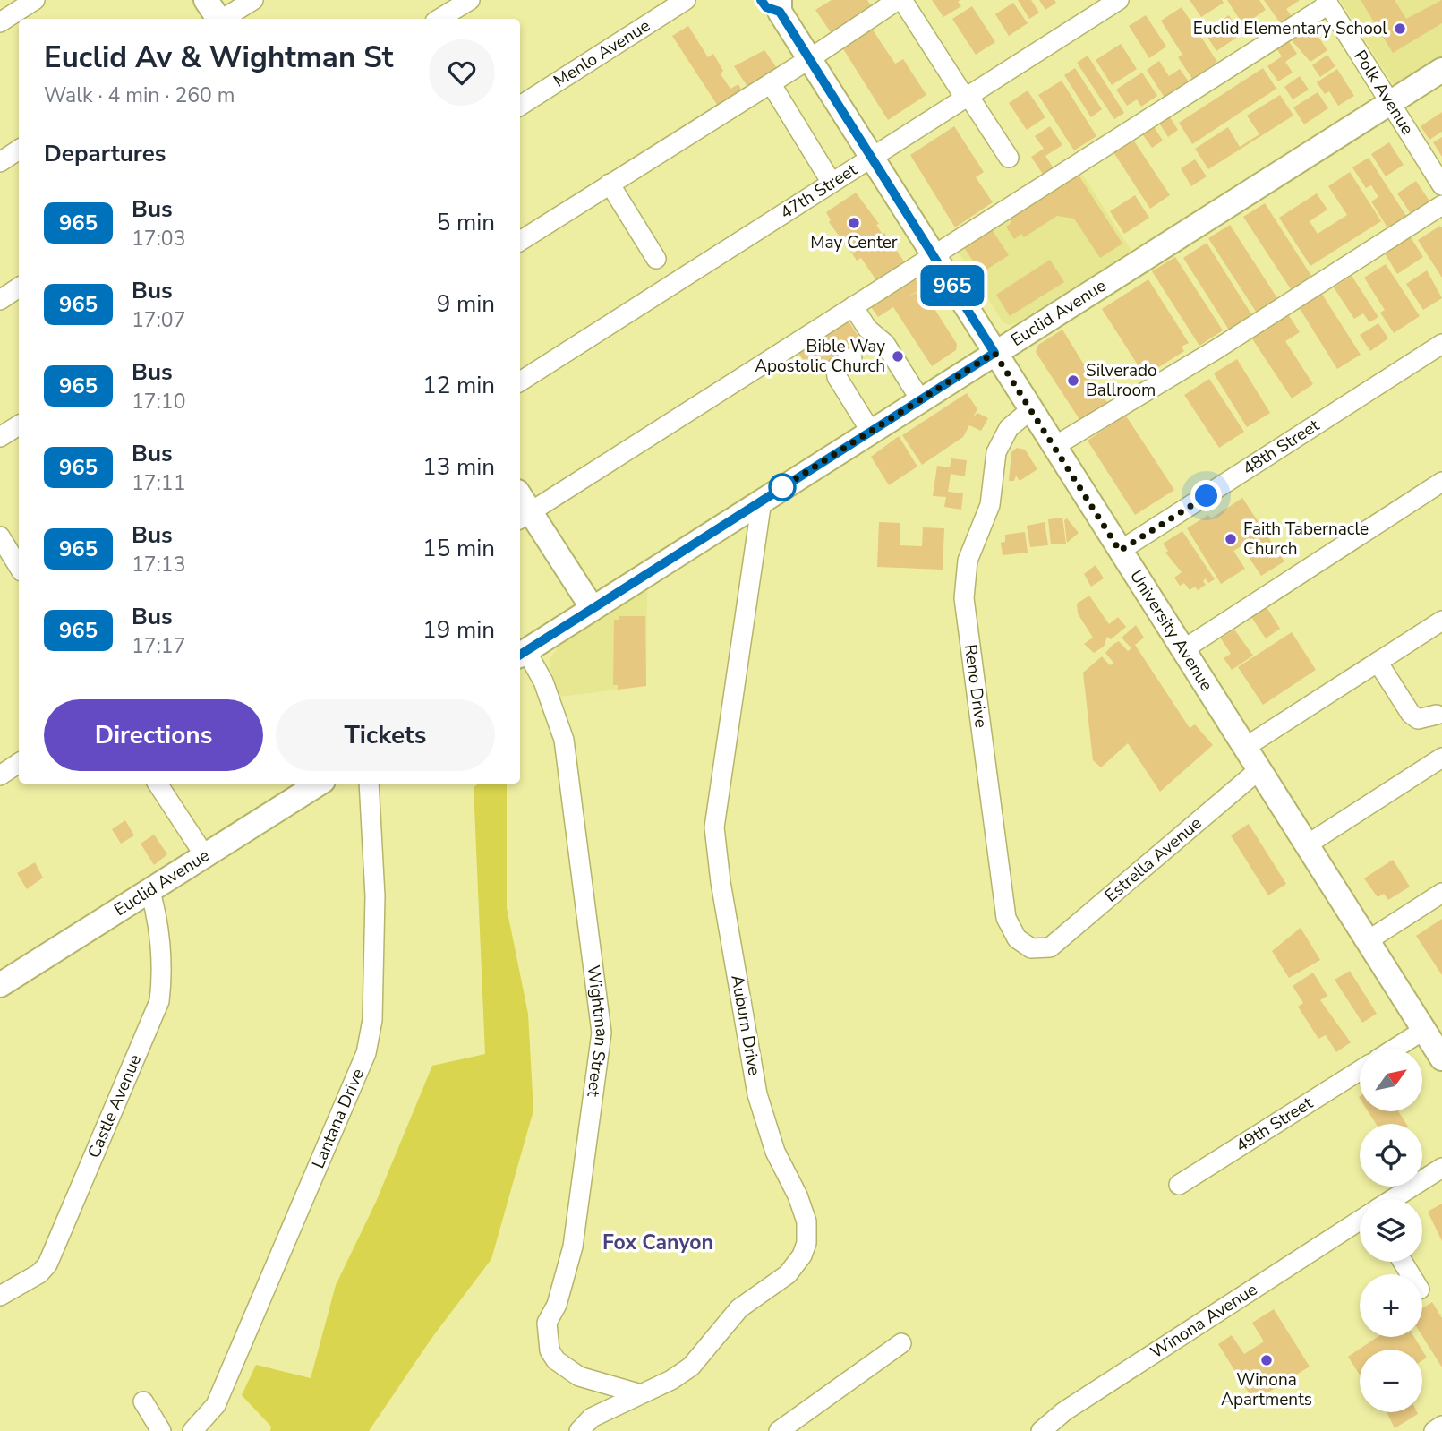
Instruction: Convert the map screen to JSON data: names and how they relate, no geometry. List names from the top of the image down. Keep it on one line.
{"streets":{"main road":["Euclid Avenue","University Avenue"],"street":["Menlo Avenue","Polk Avenue","47th Street","48th Street","Reno Drive","Estrella Avenue","Auburn Drive","Wightman Street","Castle Avenue","Lantana Drive","49th Street","Winona Avenue"]},"crossings":[["Polk Avenue","Euclid Avenue"],["47th Street","University Avenue"],["Euclid Avenue","University Avenue"],["Euclid Avenue","Auburn Drive"],["Euclid Avenue","Wightman Street"],["Euclid Avenue","Castle Avenue"],["48th Street","University Avenue"],["University Avenue","Reno Drive"],["University Avenue","Estrella Avenue"],["Reno Drive","Estrella Avenue"],["Auburn Drive","Wightman Street"]],"districts":["Fox Canyon"],"places":["Euclid Elementary School","May Center","Bible Way Apostolic Church","Silverado Ballroom","Faith Tabernacle Church","Winona Apartments"],"lines":["bus line 965"],"north":"top right","page":{"on_map":"965","heading":[["Euclid Av & Wightman St","Walk · 4 min · 260 m"],"Departures"],"list":[{"mark":"965","name":"Bus","note":"17:03","value":"5 min"},{"mark":"965","name":"Bus","note":"17:07","value":"9 min"},{"mark":"965","name":"Bus","note":"17:10","value":"12 min"},{"mark":"965","name":"Bus","note":"17:11","value":"13 min"},{"mark":"965","name":"Bus","note":"17:13","value":"15 min"},{"mark":"965","name":"Bus","note":"17:17","value":"19 min"}],"buttons":["Directions","Tickets"],"map_buttons":["+","−"]}}
